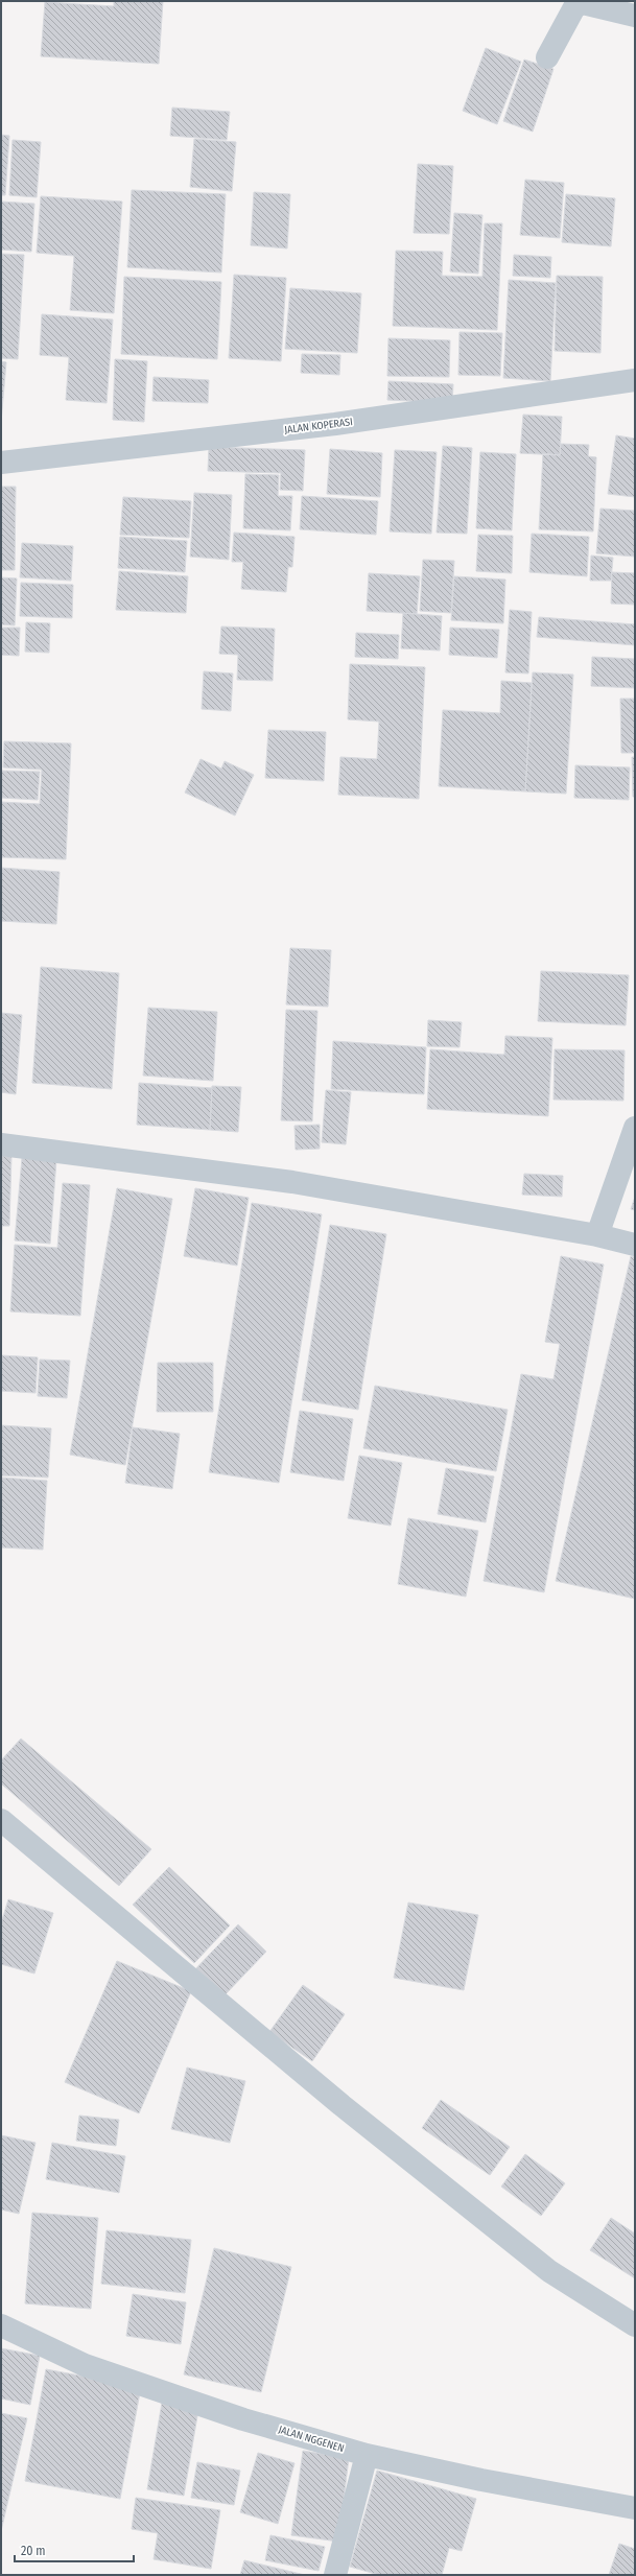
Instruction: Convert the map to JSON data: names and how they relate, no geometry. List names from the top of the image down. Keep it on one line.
{"streets":{"street":["JALAN KOPERASI","JALAN NGGENEN"]},"scale_bar":"20 m"}
